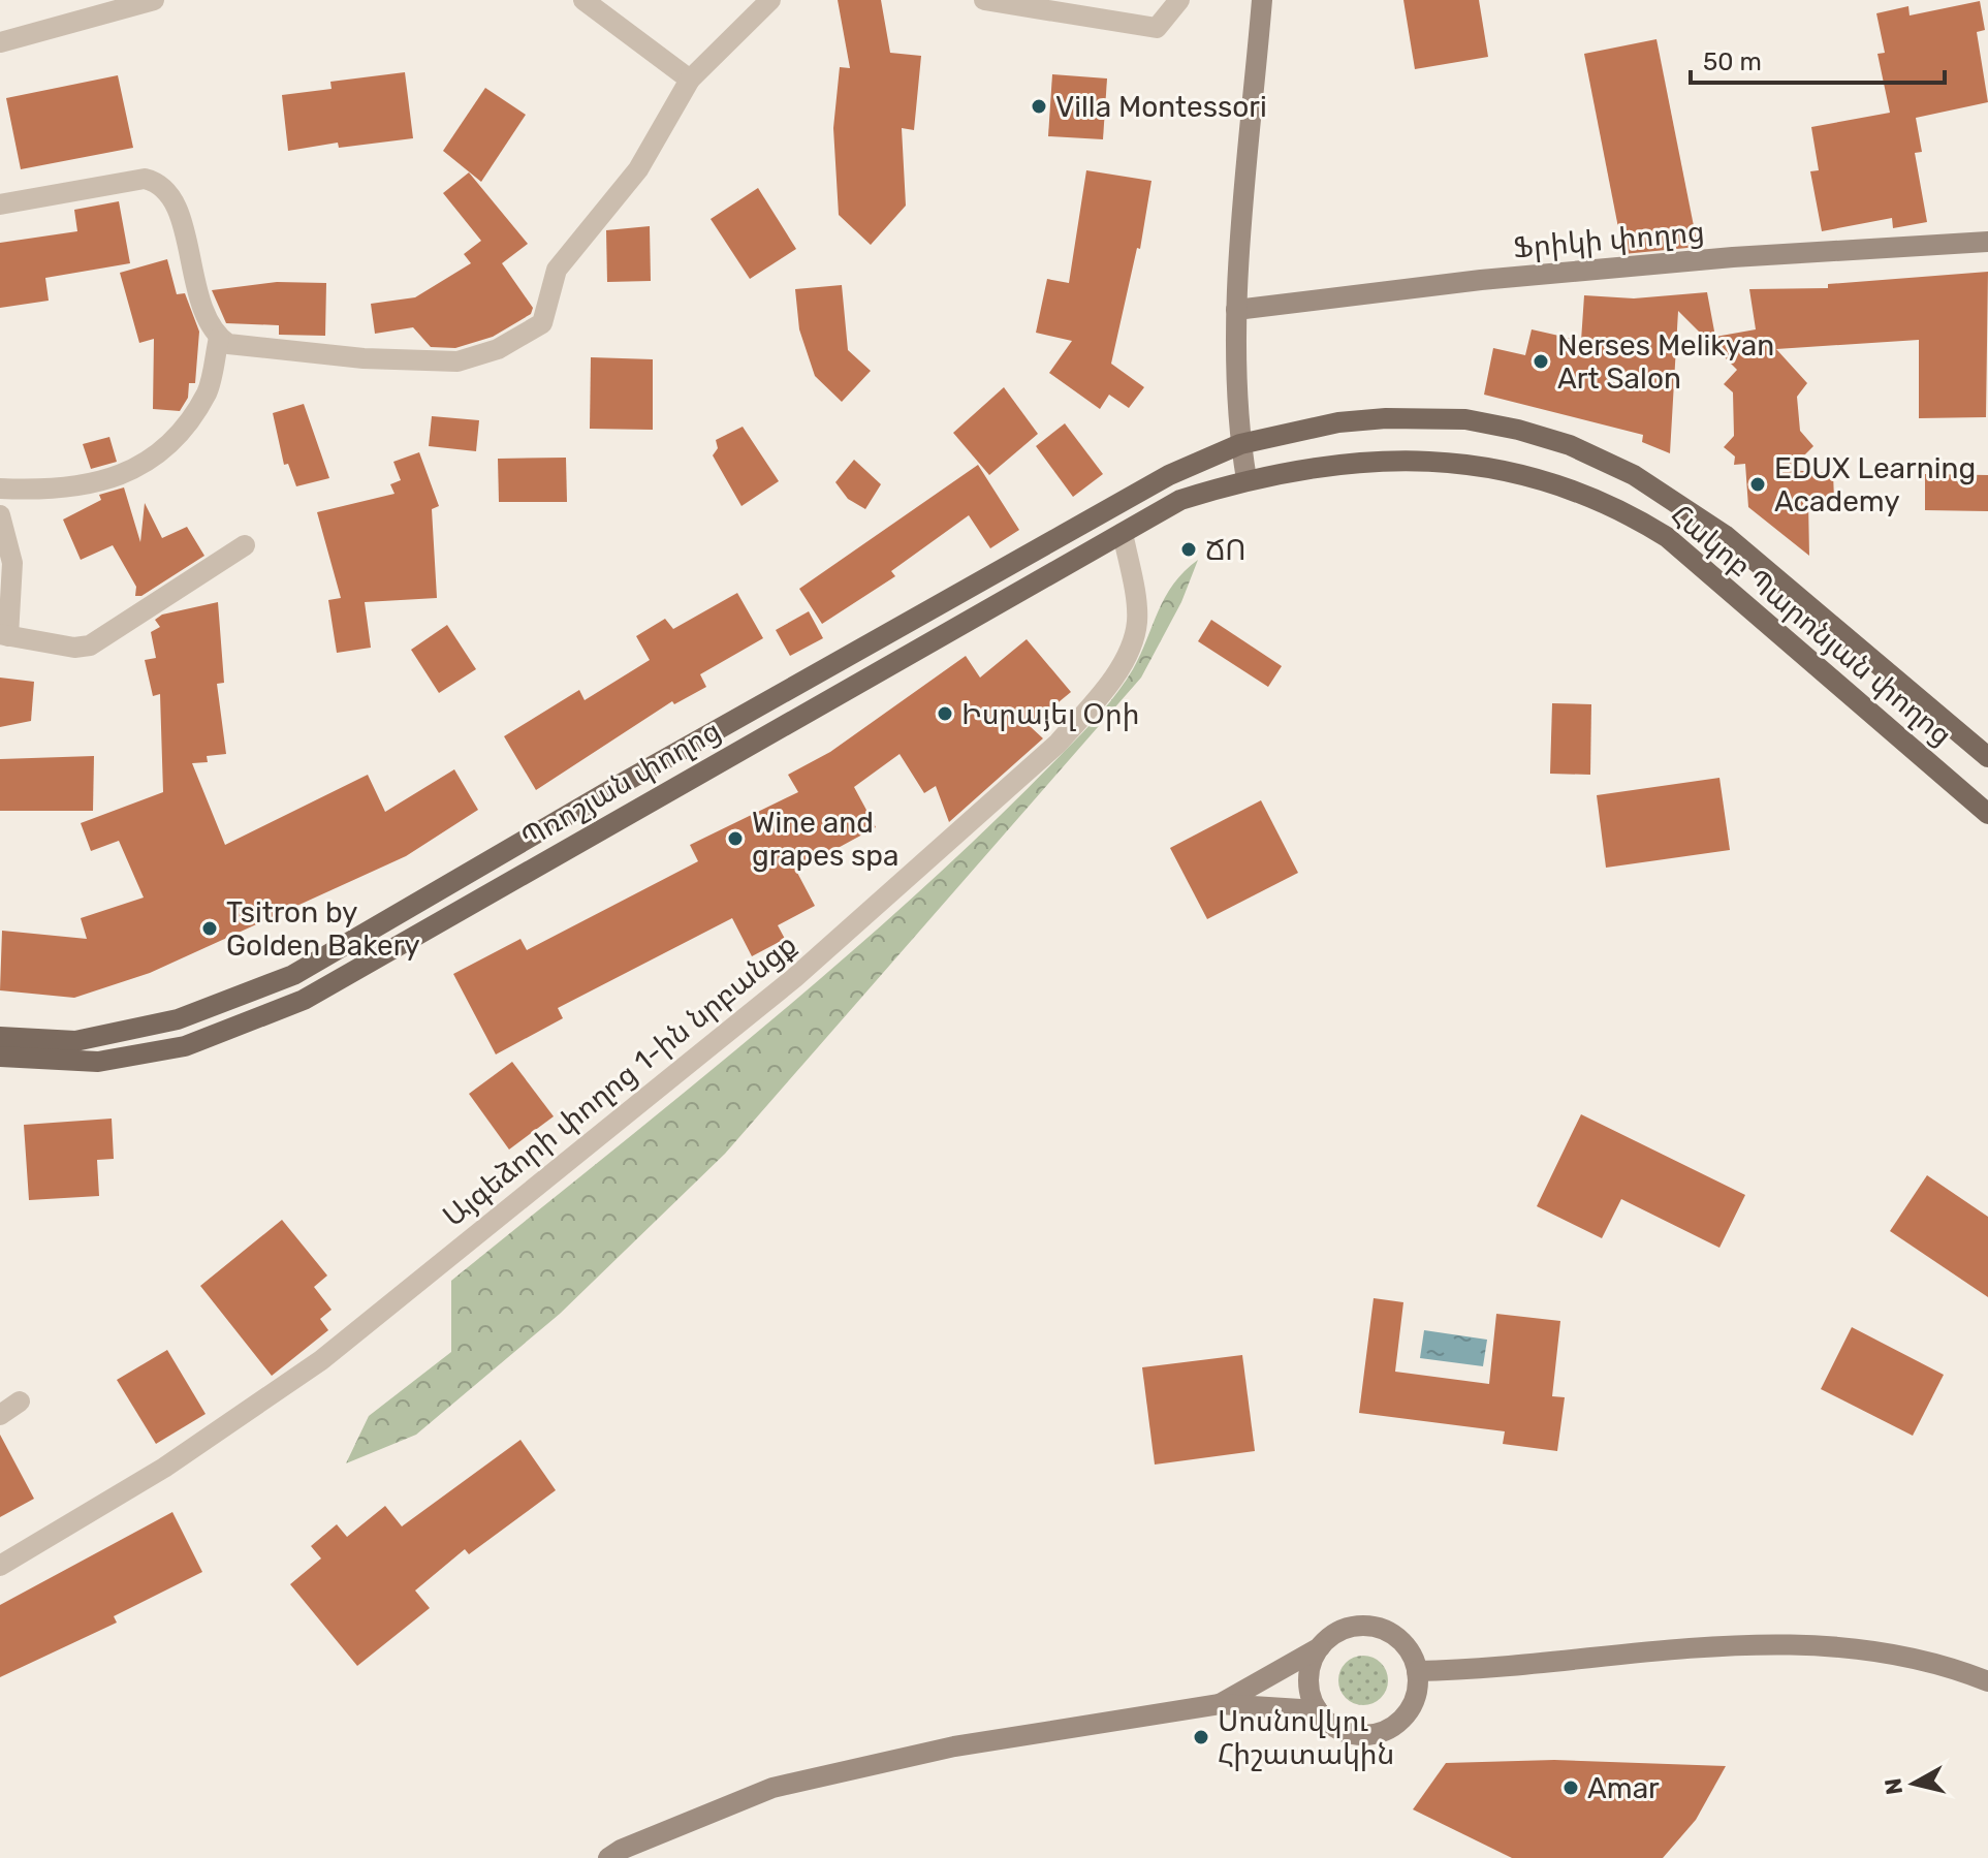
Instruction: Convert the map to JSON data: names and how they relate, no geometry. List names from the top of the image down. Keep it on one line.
{"streets":{"main road":["Հակոբ Պարոնյան փողոց","Պռոշյան փողոց"],"street":["Ֆրիկի փողոց","Այգեձորի փողոց 1-ին նրբանցք"]},"crossings":[["Հակոբ Պարոնյան փողոց","Պռոշյան փողոց"],["Պռոշյան փողոց","Այգեձորի փողոց 1-ին նրբանցք"]],"places":["Villa Montessori","Nerses Melikyan Art Salon","EDUX Learning Academy","ՃՈ","Իսրայել Օրի","Wine and grapes spa","Tsitron by Golden Bakery","Սոսնովկու Հիշատակին","Amar"],"scale_bar":"50 m","north":"left"}
